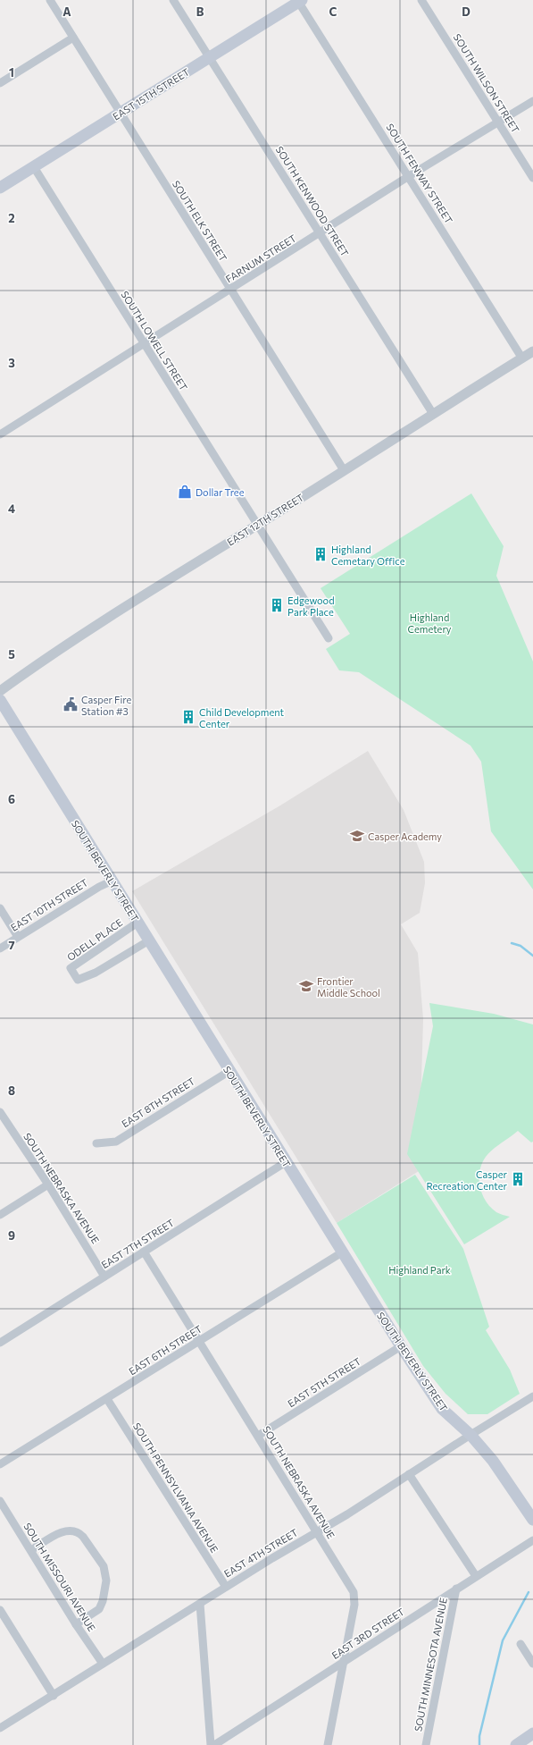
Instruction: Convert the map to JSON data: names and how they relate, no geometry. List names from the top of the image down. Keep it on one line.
{"streets":{"main road":["EAST 15TH STREET","SOUTH BEVERLY STREET"],"street":["SOUTH WILSON STREET","SOUTH FENWAY STREET","SOUTH KENWOOD STREET","SOUTH ELK STREET","FARNUM STREET","SOUTH LOWELL STREET","EAST 12TH STREET","EAST 10TH STREET","ODELL PLACE","EAST 8TH STREET","SOUTH NEBRASKA AVENUE","EAST 7TH STREET","EAST 6TH STREET","EAST 5TH STREET","SOUTH PENNSYLVANIA AVENUE","EAST 4TH STREET","SOUTH MISSOURI AVENUE","EAST 3RD STREET","SOUTH MINNESOTA AVENUE"]},"crossings":[["SOUTH WILSON STREET","FARNUM STREET"],["EAST 15TH STREET","SOUTH FENWAY STREET"],["EAST 15TH STREET","SOUTH KENWOOD STREET"],["EAST 15TH STREET","SOUTH ELK STREET"],["EAST 15TH STREET","SOUTH LOWELL STREET"],["SOUTH FENWAY STREET","FARNUM STREET"],["SOUTH FENWAY STREET","EAST 12TH STREET"],["SOUTH KENWOOD STREET","FARNUM STREET"],["SOUTH KENWOOD STREET","EAST 12TH STREET"],["SOUTH ELK STREET","FARNUM STREET"],["SOUTH ELK STREET","EAST 12TH STREET"],["FARNUM STREET","SOUTH LOWELL STREET"],["SOUTH LOWELL STREET","EAST 12TH STREET"],["SOUTH BEVERLY STREET","EAST 10TH STREET"],["SOUTH BEVERLY STREET","ODELL PLACE"],["SOUTH BEVERLY STREET","EAST 8TH STREET"],["SOUTH BEVERLY STREET","EAST 7TH STREET"],["SOUTH BEVERLY STREET","EAST 6TH STREET"],["SOUTH BEVERLY STREET","EAST 5TH STREET"],["SOUTH BEVERLY STREET","EAST 4TH STREET"],["SOUTH NEBRASKA AVENUE","EAST 7TH STREET"],["SOUTH NEBRASKA AVENUE","EAST 6TH STREET"],["SOUTH NEBRASKA AVENUE","EAST 5TH STREET"],["SOUTH NEBRASKA AVENUE","EAST 4TH STREET"],["SOUTH NEBRASKA AVENUE","EAST 3RD STREET"],["EAST 6TH STREET","SOUTH PENNSYLVANIA AVENUE"],["SOUTH PENNSYLVANIA AVENUE","EAST 4TH STREET"],["EAST 4TH STREET","SOUTH MISSOURI AVENUE"],["EAST 3RD STREET","SOUTH MINNESOTA AVENUE"]],"parks":["Highland Cemetery","Highland Park"],"places":{"shop":["Dollar Tree"],"building":["Highland Cemetary Office","Edgewood Park Place","Child Development Center","Casper Recreation Center"],"public building":["Casper Fire Station #3"],"school or university":["Casper Academy","Frontier Middle School"]},"grid":{"columns":["A","B","C","D"],"rows":["1","2","3","4","5","6","7","8","9"]}}
